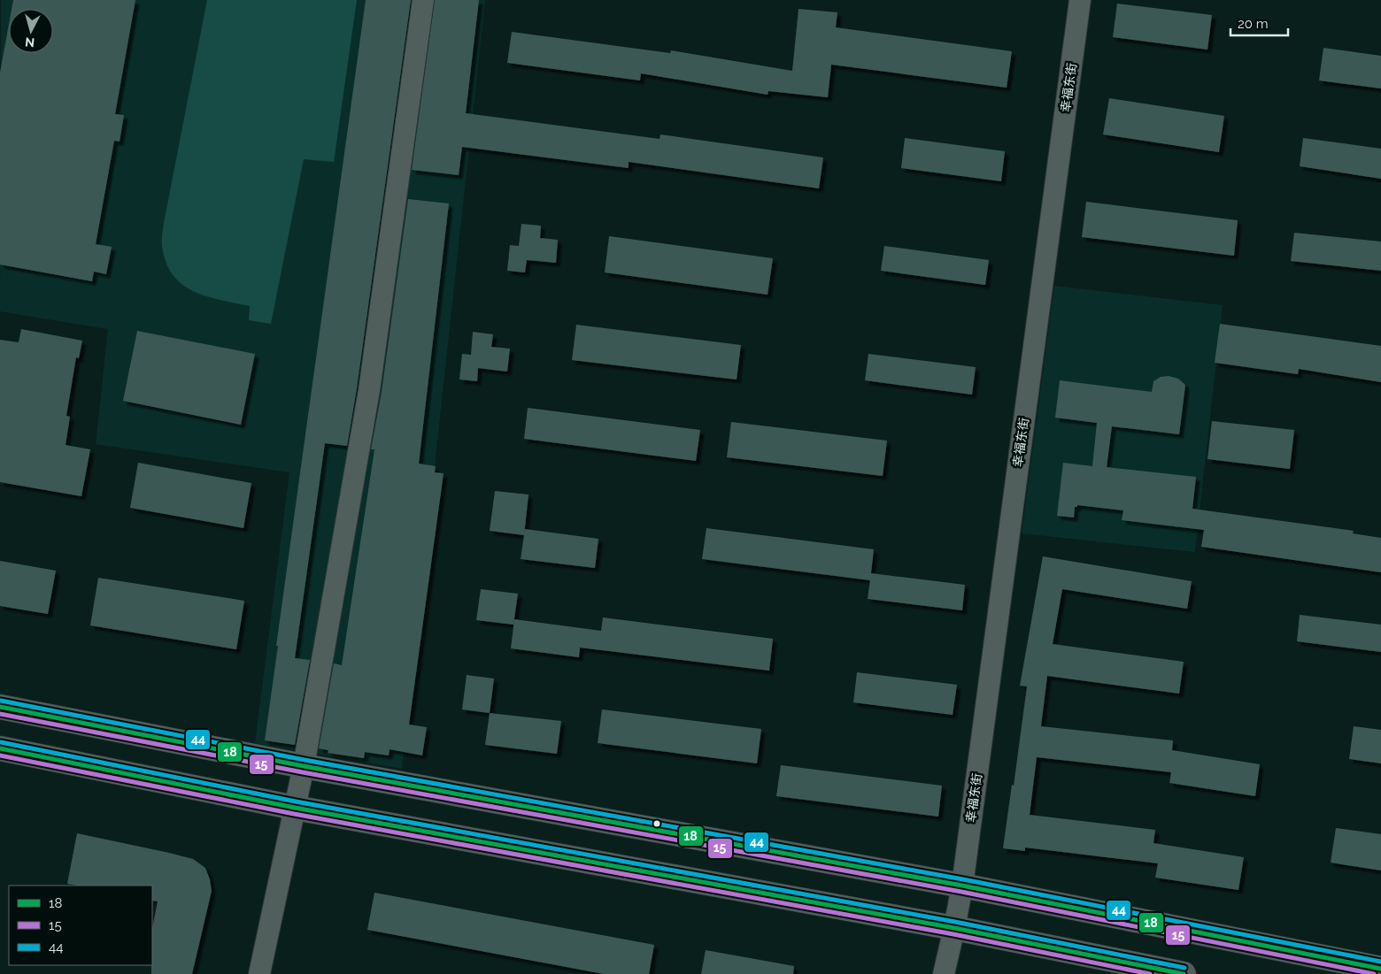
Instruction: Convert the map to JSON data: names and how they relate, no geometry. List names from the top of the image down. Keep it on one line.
{"streets":{"street":["幸福东街"]},"lines":["transit line 44","transit line 18","transit line 15"],"legend":["18","15","44"],"scale_bar":"20 m","north":"bottom"}
